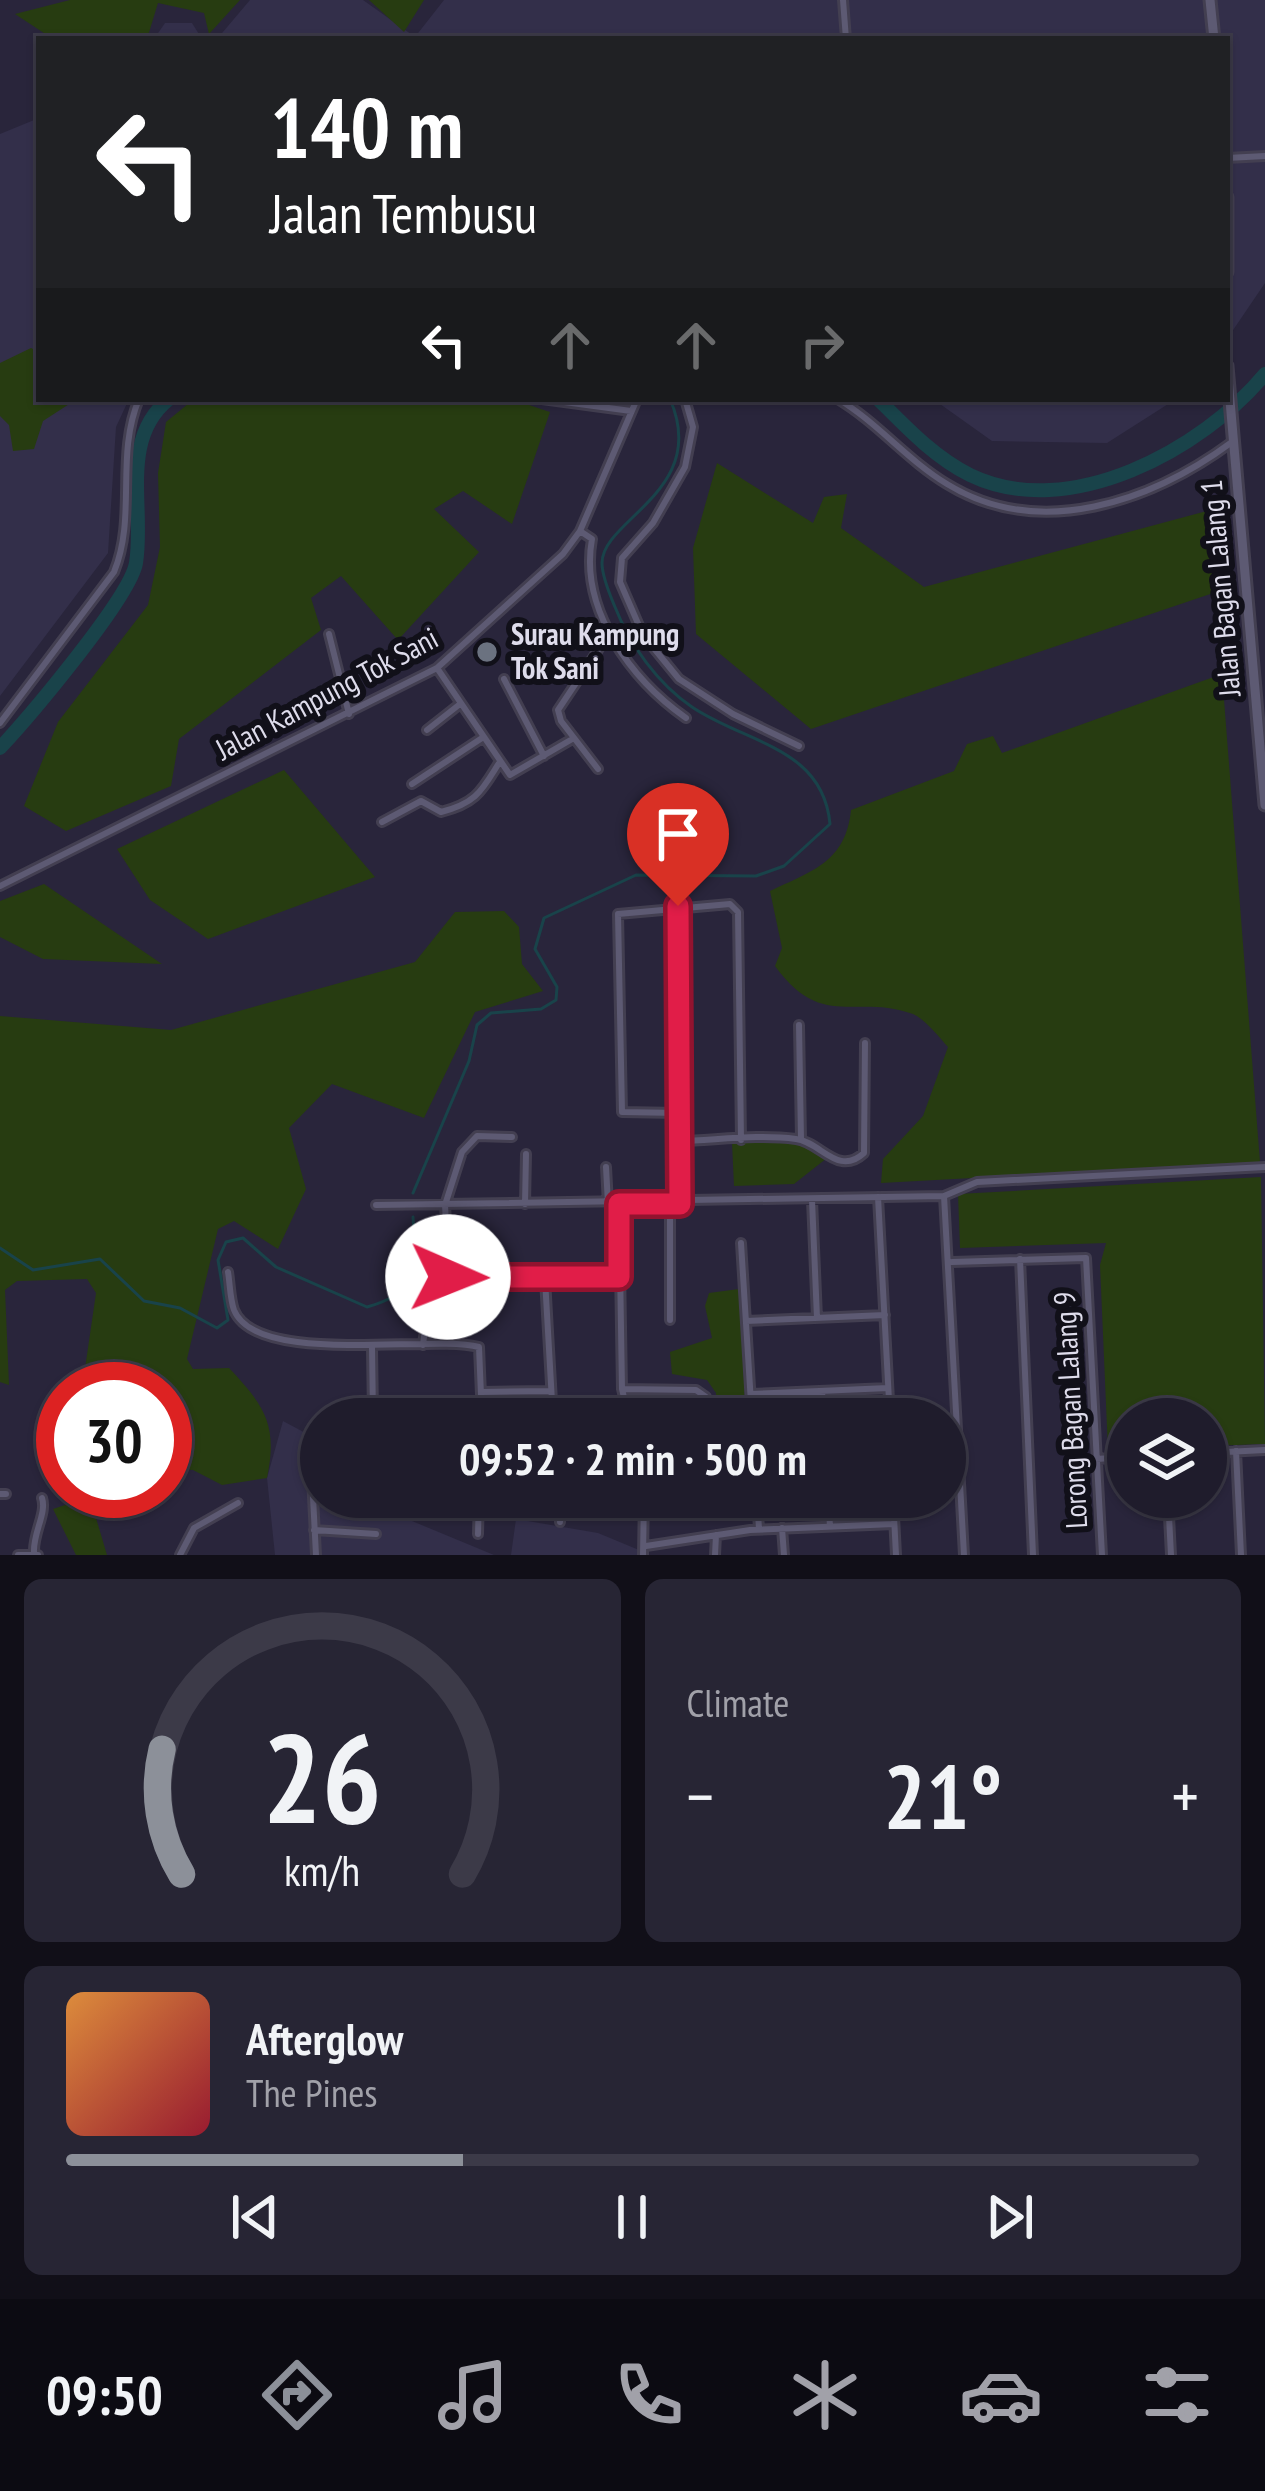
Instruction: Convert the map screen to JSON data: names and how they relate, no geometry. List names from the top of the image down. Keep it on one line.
{"streets":{"main road":["Jalan Bagan Lalang 1"],"street":["Jalan Kampung Tok Sani","Lorong Bagan Lalang 9"]},"places":["Surau Kampung Tok Sani"],"page":{"turn":["140 m","Jalan Tembusu"],"limit":"30","trip":"09:52 · 2 min · 500 m","tile":"Climate","heat":["−","21°","+"],"song":["Afterglow","The Pines"],"tabs":"09:50","gauge":["26","km/h"]}}
